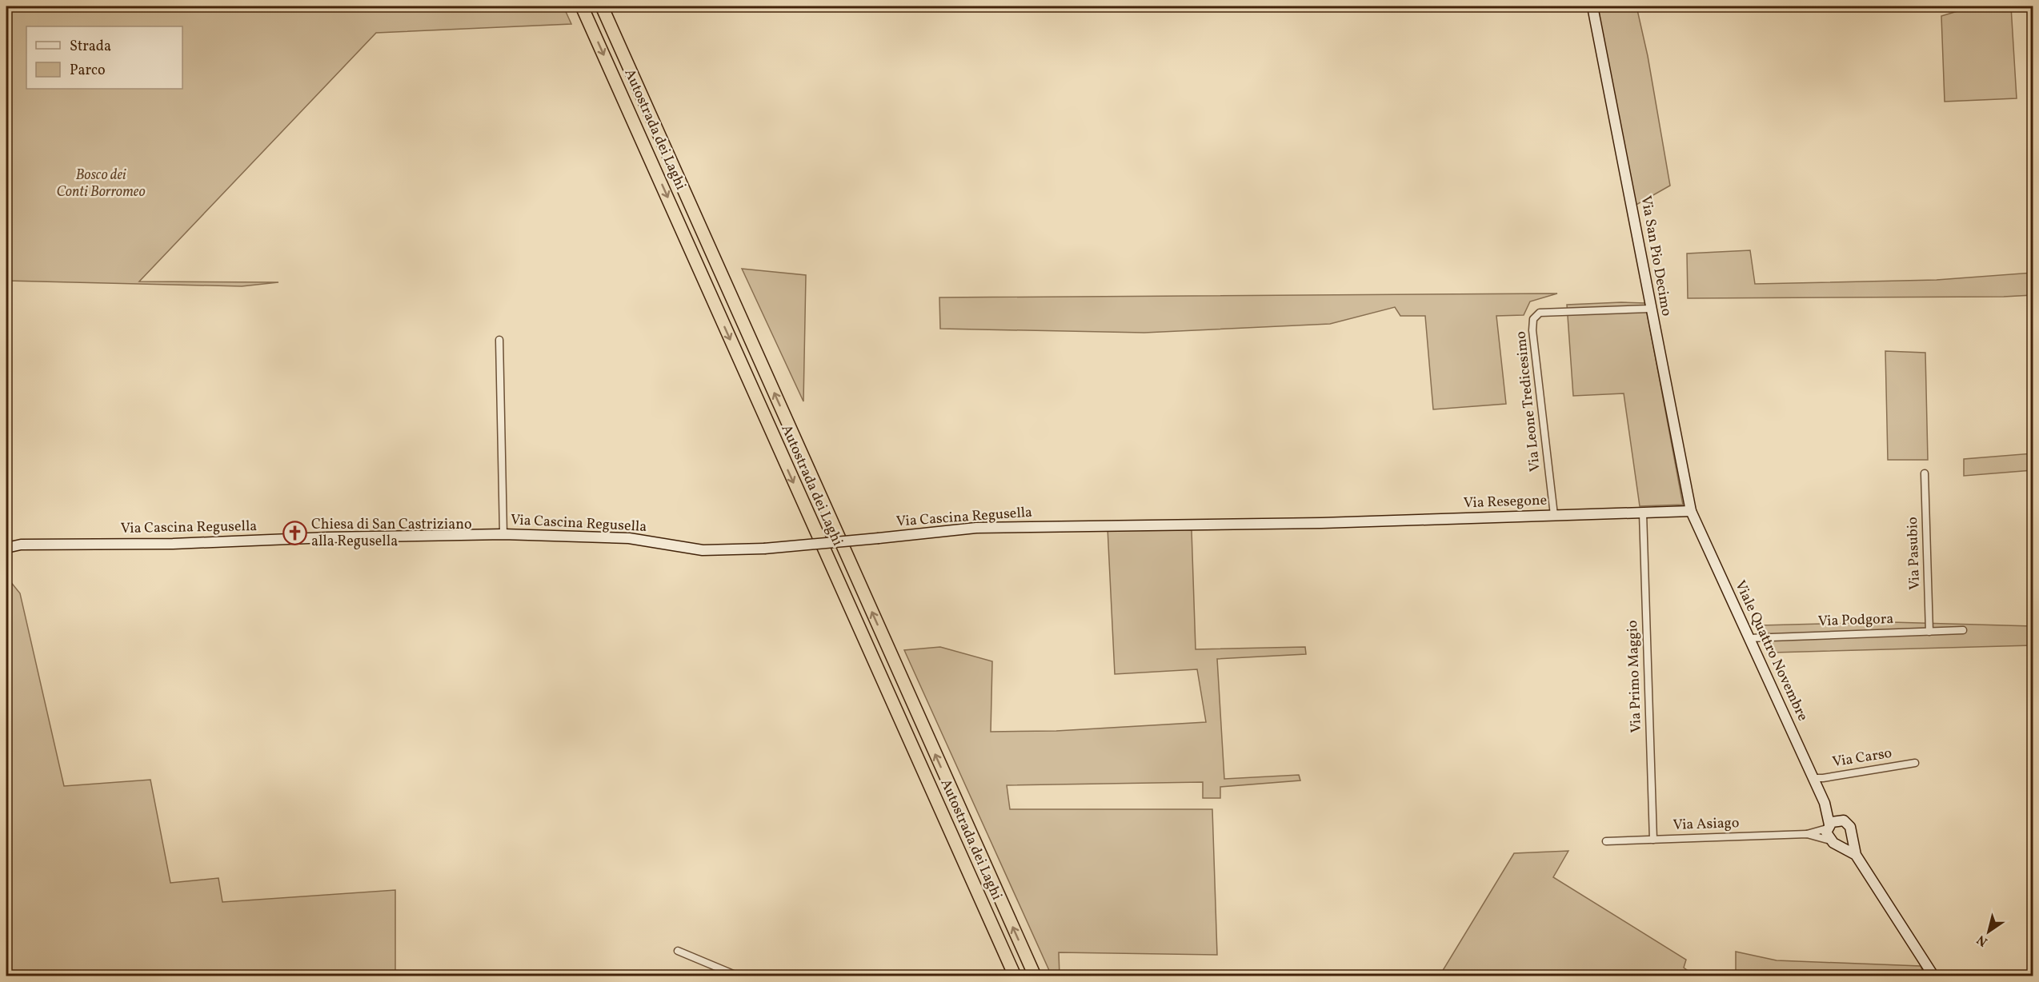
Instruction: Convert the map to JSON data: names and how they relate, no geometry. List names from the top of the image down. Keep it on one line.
{"streets":{"highway":["Autostrada dei Laghi"],"street":["Via San Pio Decimo","Via Leone Tredicesimo","Via Resegone","Via Cascina Regusella","Via Pasubio","Via Podgora","Viale Quattro Novembre","Via Primo Maggio","Via Carso","Via Asiago"]},"crossings":[["Via San Pio Decimo","Via Leone Tredicesimo"],["Via San Pio Decimo","Via Resegone"],["Via San Pio Decimo","Viale Quattro Novembre"],["Via Leone Tredicesimo","Via Resegone"],["Via Resegone","Via Cascina Regusella"],["Via Resegone","Viale Quattro Novembre"],["Via Resegone","Via Primo Maggio"],["Via Pasubio","Via Podgora"],["Via Podgora","Viale Quattro Novembre"],["Viale Quattro Novembre","Via Carso"],["Viale Quattro Novembre","Via Asiago"],["Via Primo Maggio","Via Asiago"]],"parks":["Bosco dei Conti Borromeo"],"places":{"church":["Chiesa di San Castriziano alla Regusella"]},"legend":["Strada","Parco"],"north":"bottom left"}
